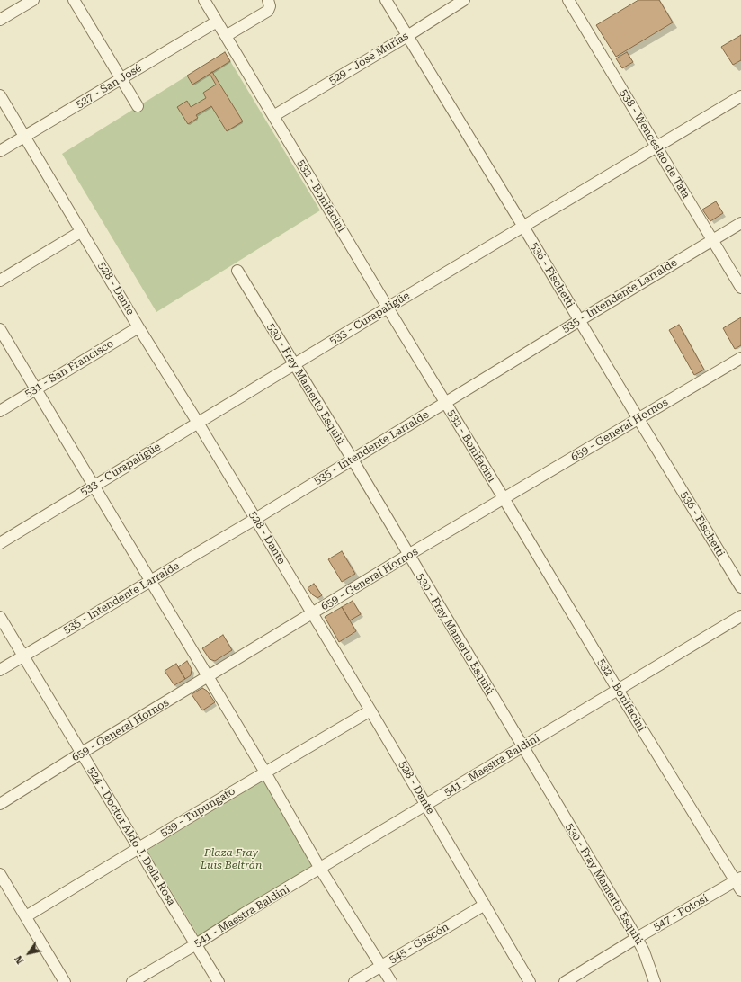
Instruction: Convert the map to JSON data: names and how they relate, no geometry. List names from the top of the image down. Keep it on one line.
{"streets":{"street":["529 - José Murías","527 - San José","538 - Wenceslao de Tata","532 - Bonifacini","536 - Fischetti","528 - Dante","535 - Intendente Larralde","533 - Curapaligüe","531 - San Francisco","530 - Fray Mamerto Esquiú","659 - General Hornos","541 - Maestra Baldini","539 - Tupungato","524 - Doctor Aldo J. Della Rosa","547 - Potosí","545 - Gascón"]},"crossings":[["529 - José Murías","532 - Bonifacini"],["529 - José Murías","536 - Fischetti"],["527 - San José","532 - Bonifacini"],["527 - San José","528 - Dante"],["538 - Wenceslao de Tata","535 - Intendente Larralde"],["538 - Wenceslao de Tata","533 - Curapaligüe"],["532 - Bonifacini","535 - Intendente Larralde"],["532 - Bonifacini","533 - Curapaligüe"],["532 - Bonifacini","659 - General Hornos"],["532 - Bonifacini","541 - Maestra Baldini"],["532 - Bonifacini","547 - Potosí"],["536 - Fischetti","535 - Intendente Larralde"],["536 - Fischetti","533 - Curapaligüe"],["536 - Fischetti","659 - General Hornos"],["528 - Dante","535 - Intendente Larralde"],["528 - Dante","533 - Curapaligüe"],["528 - Dante","531 - San Francisco"],["528 - Dante","659 - General Hornos"],["528 - Dante","541 - Maestra Baldini"],["528 - Dante","539 - Tupungato"],["528 - Dante","545 - Gascón"],["535 - Intendente Larralde","530 - Fray Mamerto Esquiú"],["535 - Intendente Larralde","524 - Doctor Aldo J. Della Rosa"],["533 - Curapaligüe","530 - Fray Mamerto Esquiú"],["530 - Fray Mamerto Esquiú","659 - General Hornos"],["530 - Fray Mamerto Esquiú","541 - Maestra Baldini"],["530 - Fray Mamerto Esquiú","547 - Potosí"],["659 - General Hornos","524 - Doctor Aldo J. Della Rosa"],["541 - Maestra Baldini","524 - Doctor Aldo J. Della Rosa"],["539 - Tupungato","524 - Doctor Aldo J. Della Rosa"]],"parks":["Plaza Fray Luis Beltrán"],"north":"bottom left"}
